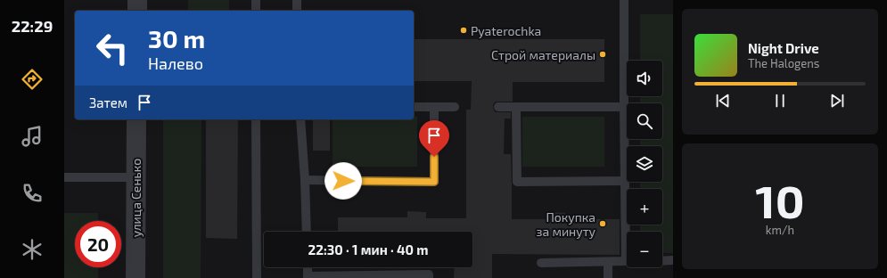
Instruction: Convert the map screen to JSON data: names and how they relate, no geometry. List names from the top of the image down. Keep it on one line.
{"streets":{"street":["улица Сенько"]},"places":["Pyaterochka","Строй материалы","Покупка за минуту"],"page":{"tabs":"22:29","turn":["30 m","Налево"],"song":["Night Drive","The Halogens"],"map_buttons":["+","−"],"then":"Затем","tile":["10","km/h"],"limit":"20","trip":"22:30 · 1 мин · 40 m"}}
